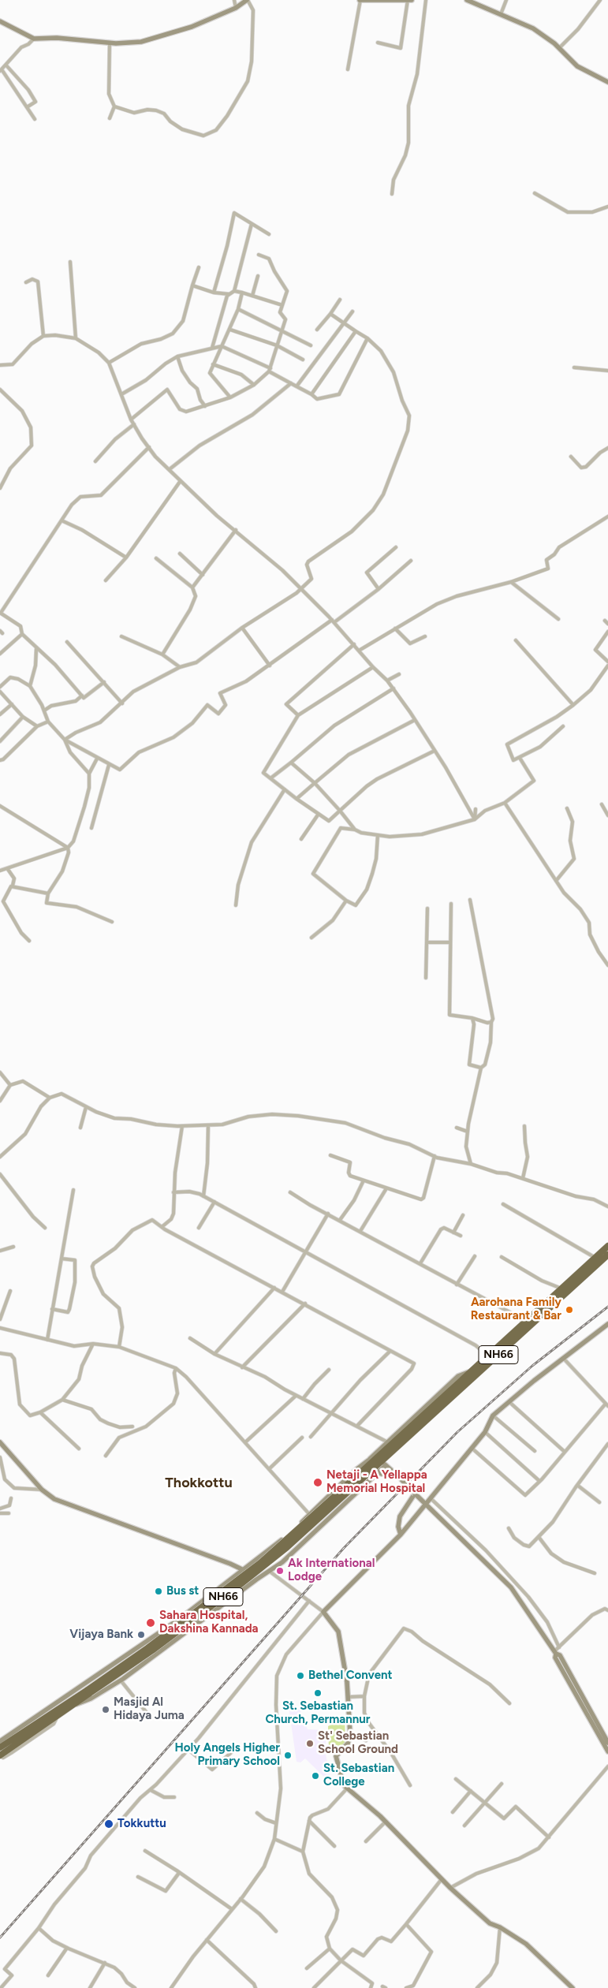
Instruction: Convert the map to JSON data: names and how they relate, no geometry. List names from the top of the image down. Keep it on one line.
{"streets":{"highway":["NH66"]},"districts":["Thokkottu"],"places":["Aarohana Family Restaurant & Bar","Netaji - A Yellappa Memorial Hospital","Ak International Lodge","Bus st","Sahara Hospital, Dakshina Kannada","Vijaya Bank","Bethel Convent","St. Sebastian Church, Permannur","Masjid Al Hidaya Juma","St' Sebastian School Ground","Holy Angels Higher Primary School","St. Sebastian College","Tokkuttu"]}
